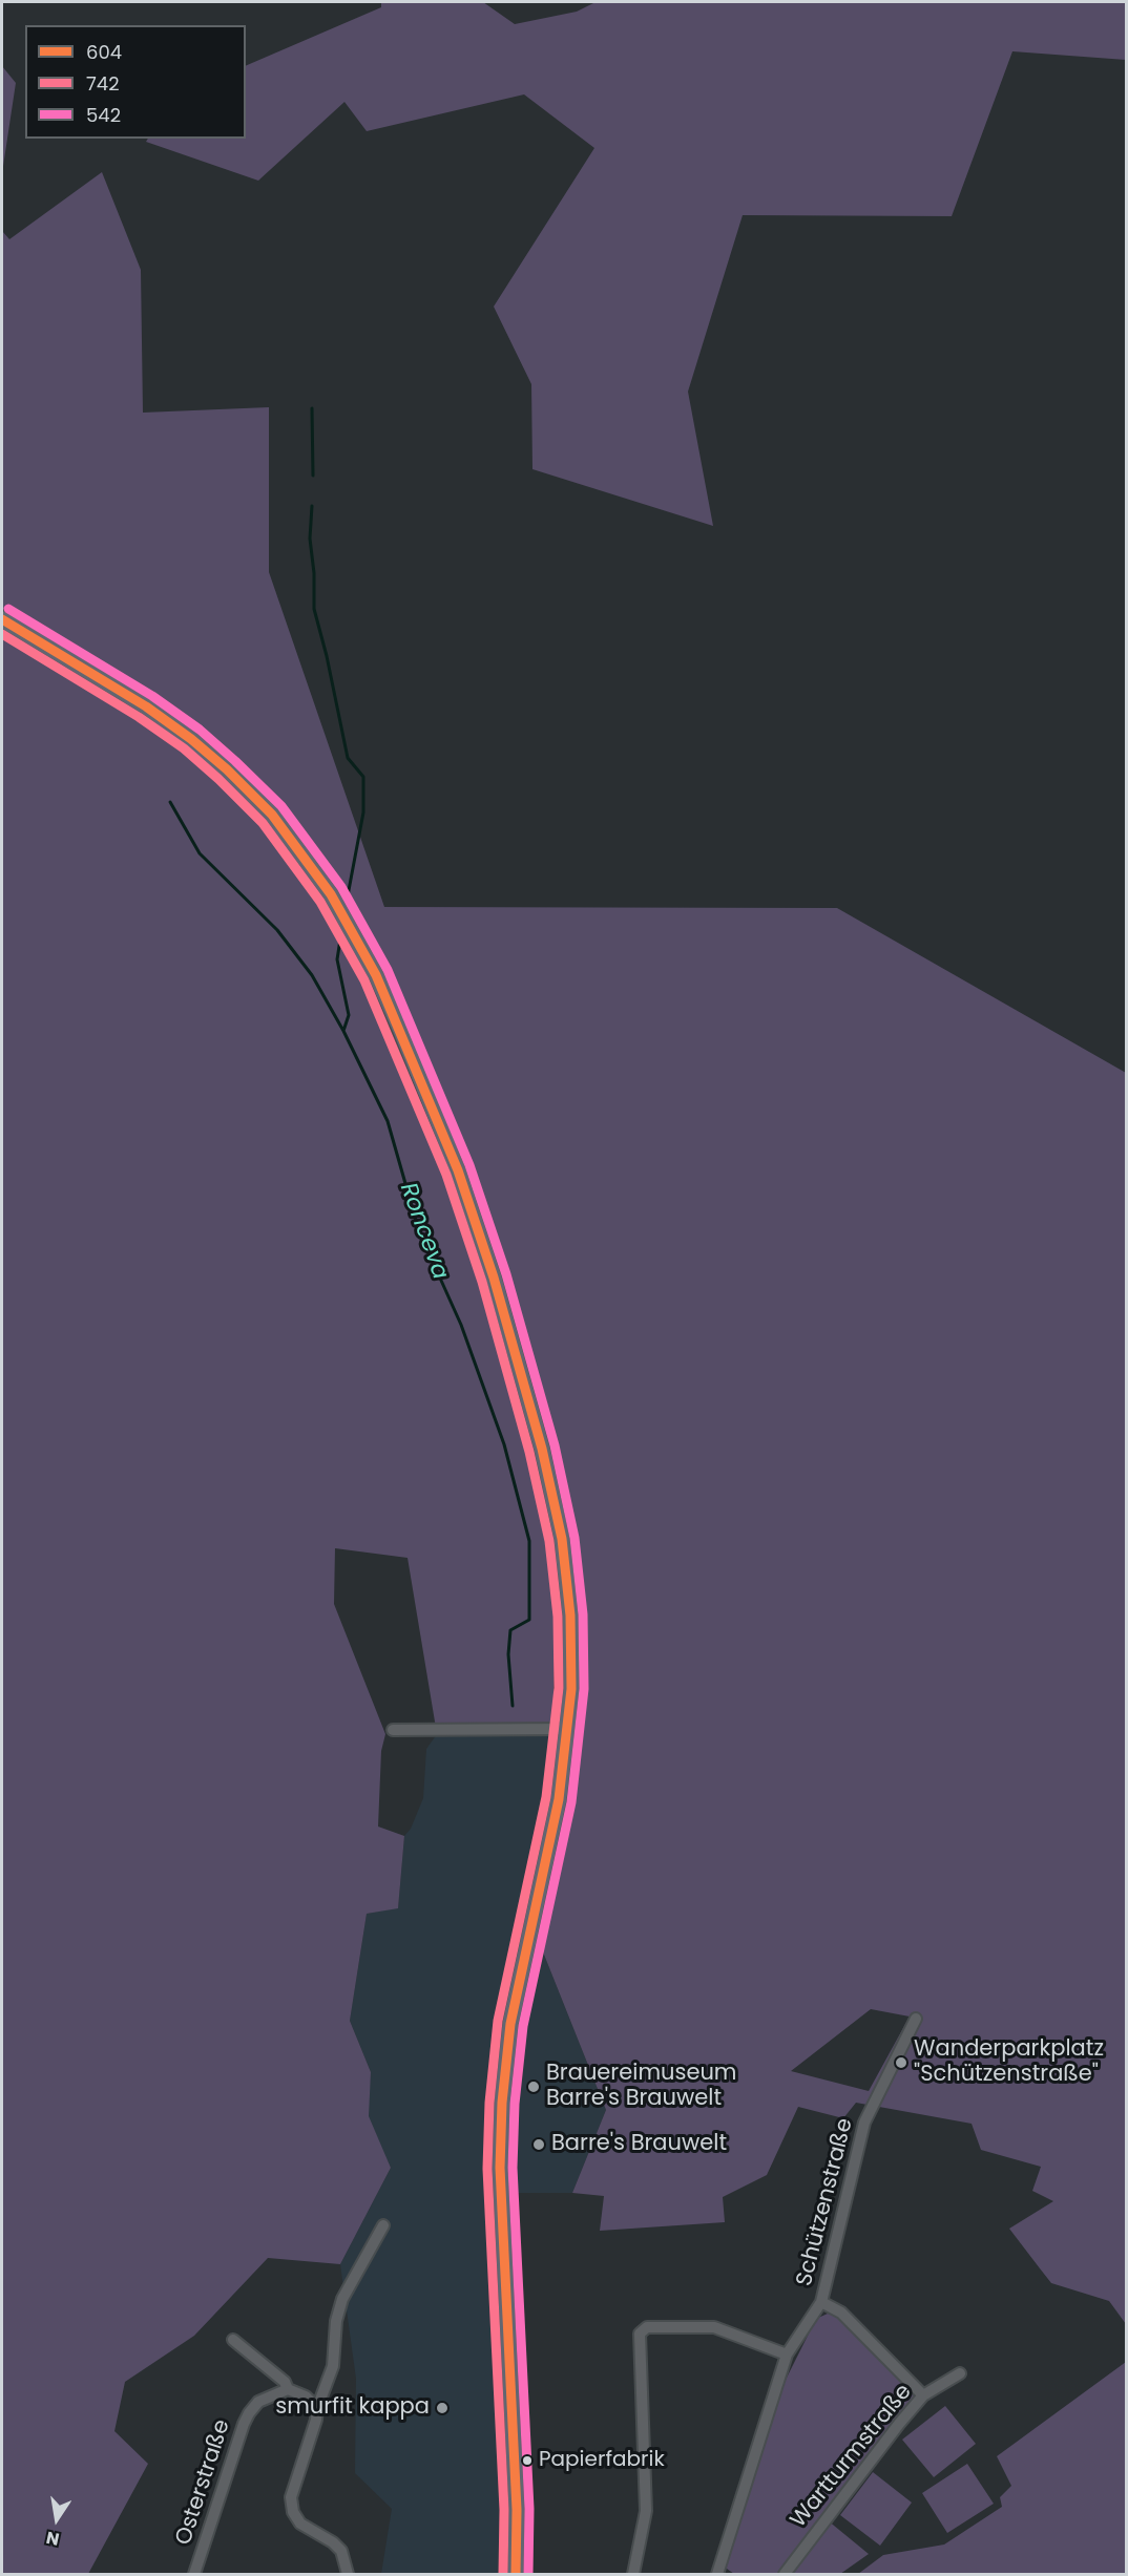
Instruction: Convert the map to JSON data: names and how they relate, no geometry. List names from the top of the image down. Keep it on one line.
{"streets":{"street":["Schützenstraße","Wartturmstraße","Osterstraße"]},"water":["Ronceva"],"places":["Wanderparkplatz \"Schützenstraße\"","Brauereimuseum Barre's Brauwelt","Barre's Brauwelt","smurfit kappa","Papierfabrik"],"lines":["transit line 542","transit line 604","transit line 742"],"legend":["604","742","542"],"north":"bottom"}
